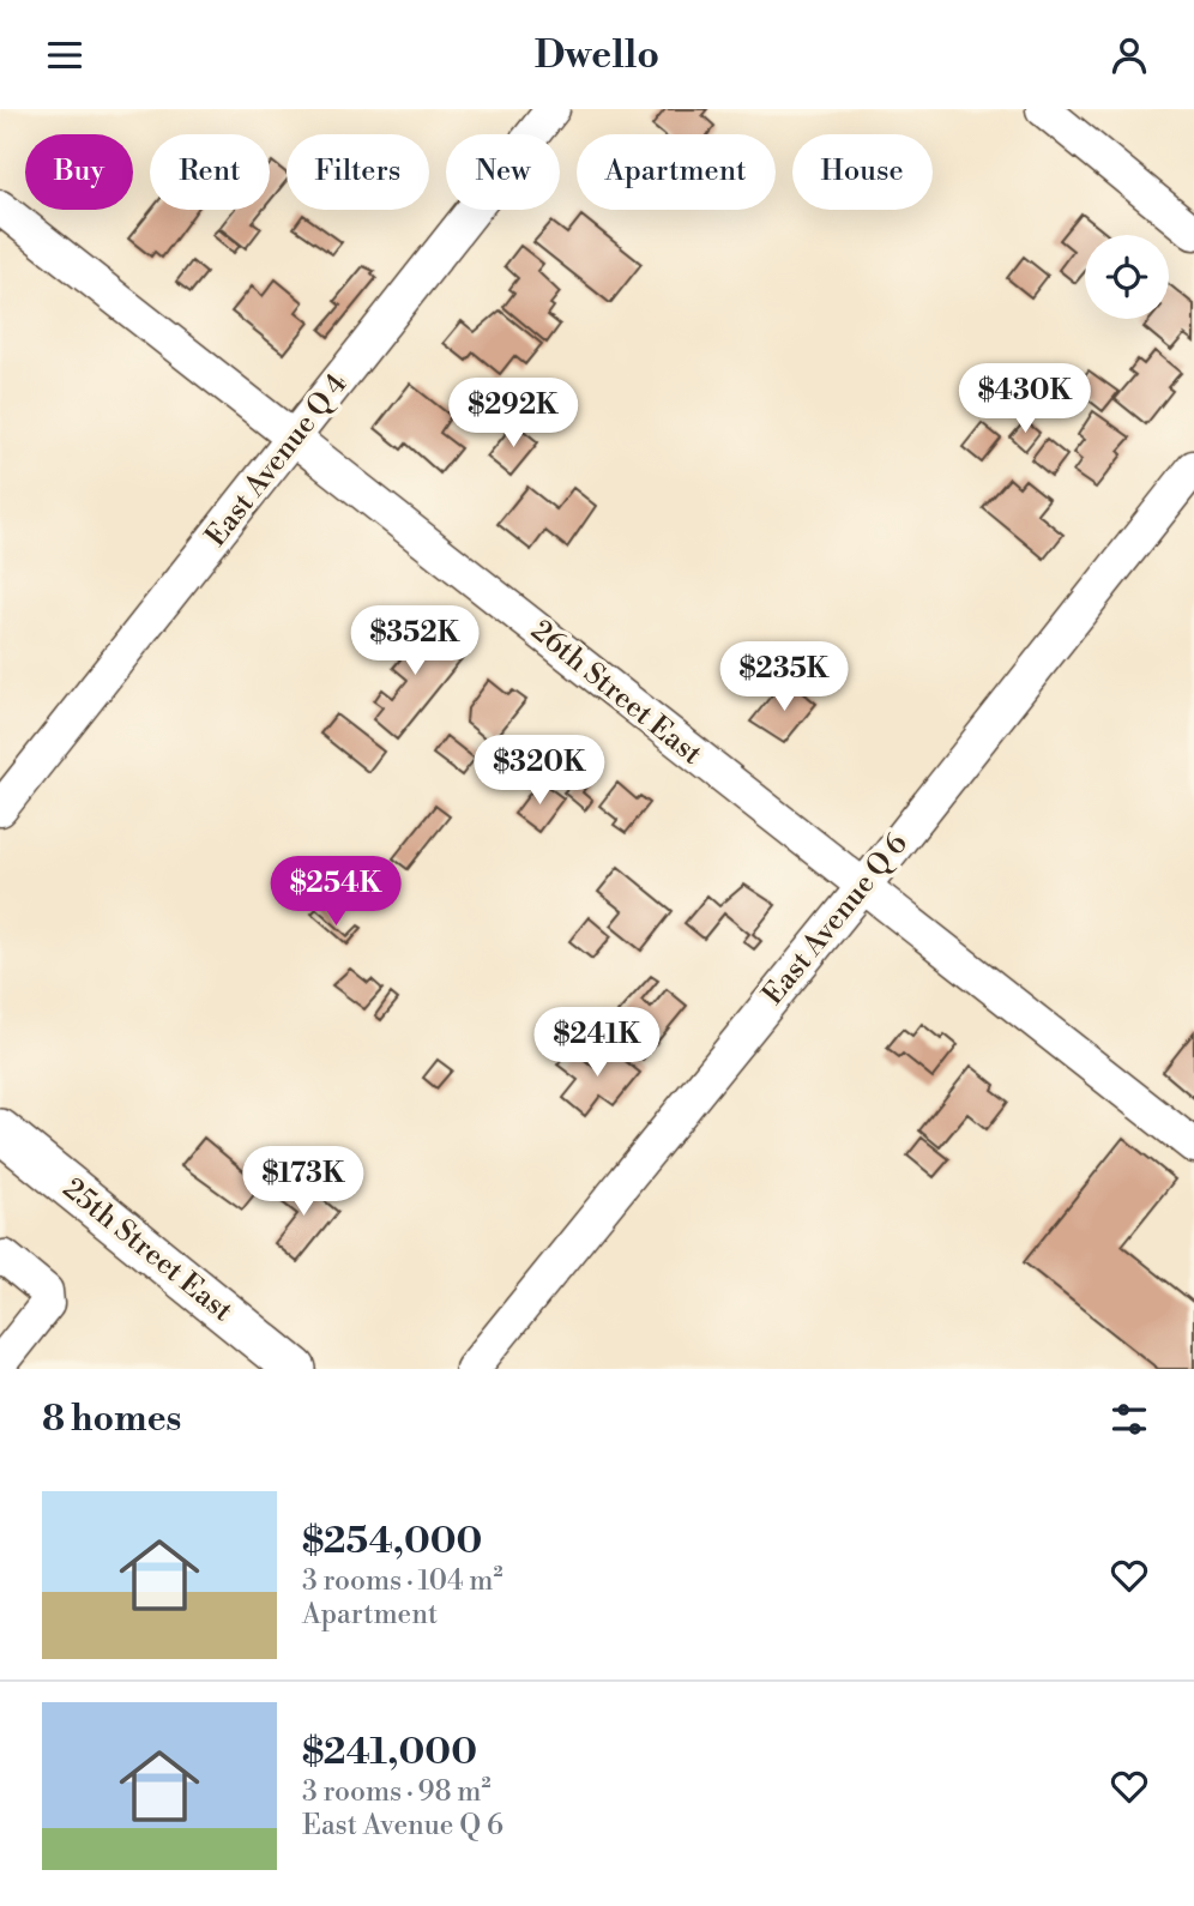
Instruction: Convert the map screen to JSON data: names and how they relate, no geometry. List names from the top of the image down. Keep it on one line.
{"streets":{"main road":["25th Street East"],"street":["East Avenue Q 4","26th Street East","East Avenue Q 6"]},"crossings":[["East Avenue Q 4","26th Street East"],["26th Street East","East Avenue Q 6"]],"page":{"header":"Dwello","chip":["Buy","Rent","Filters","New","Apartment","House"],"price":["$430K","$292K","$352K","$235K","$320K","$254K","$241K","$173K"],"heading":"8 homes","list":[{"name":"$254,000","note":"3 rooms · 104 m² · Apartment"},{"name":"$241,000","note":"3 rooms · 98 m² · East Avenue Q 6"}]}}
